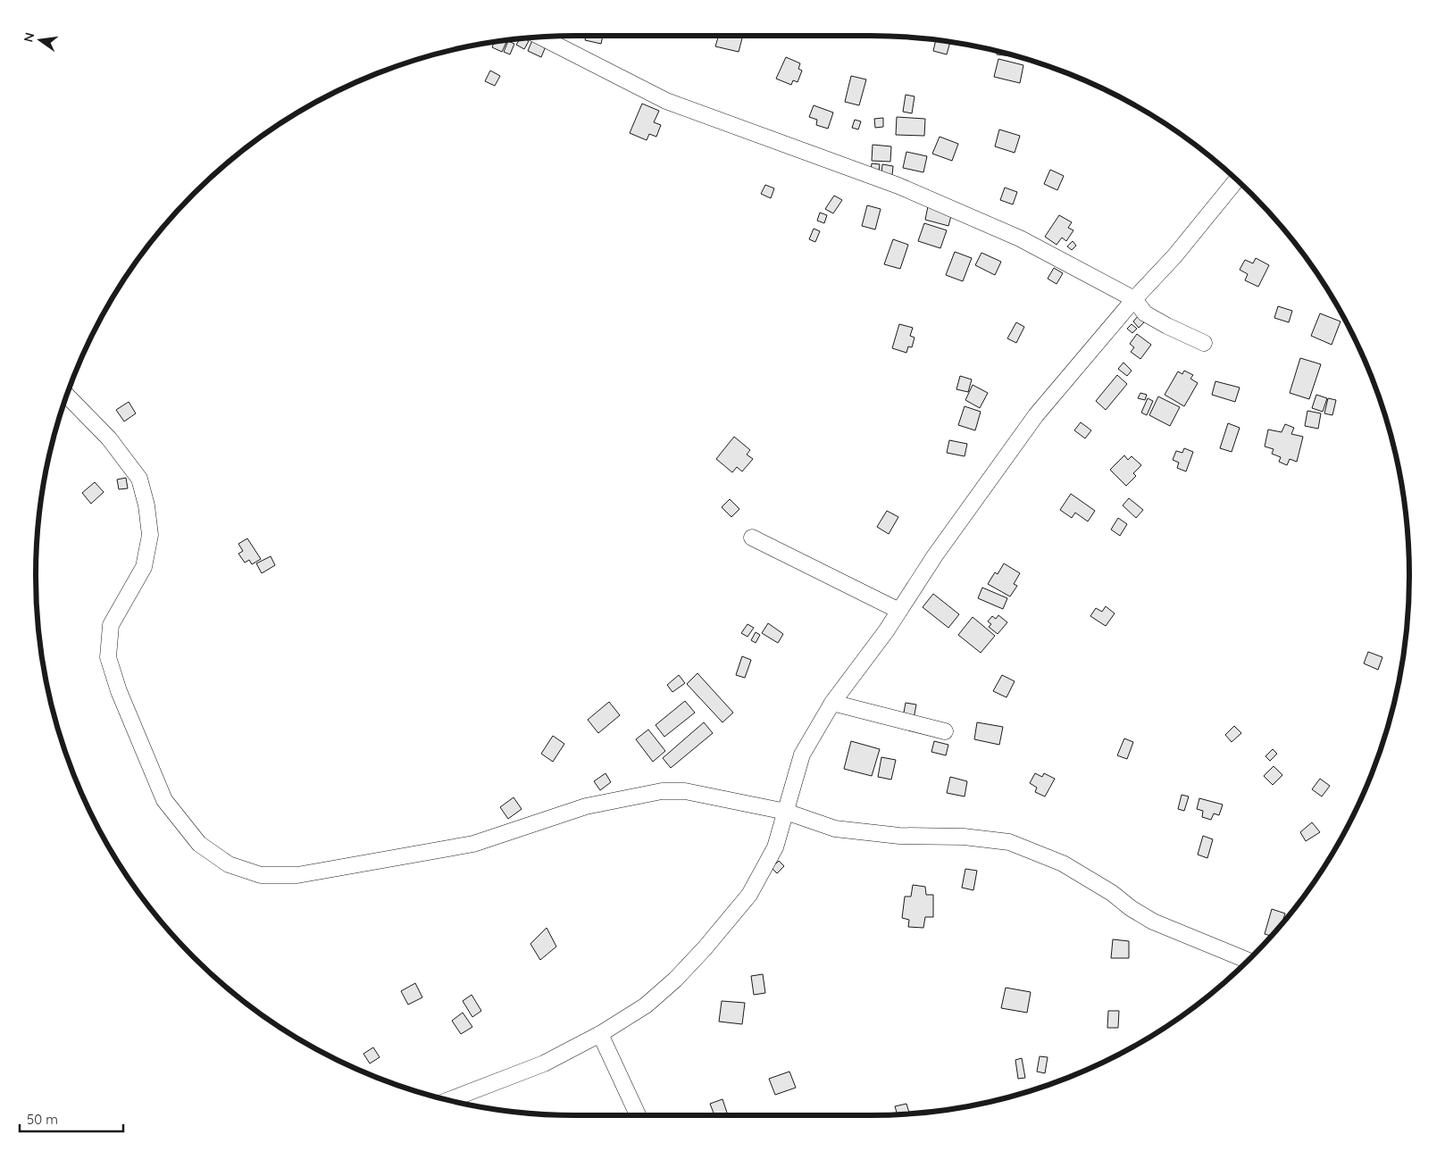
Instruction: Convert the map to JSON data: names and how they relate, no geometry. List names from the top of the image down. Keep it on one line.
{"scale_bar":"50 m","north":"left"}
